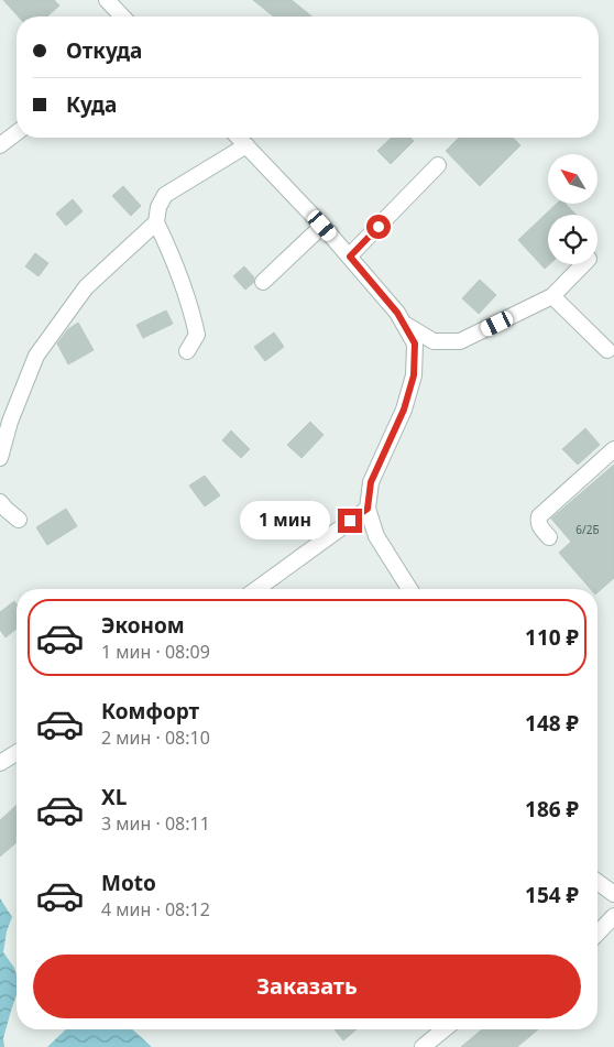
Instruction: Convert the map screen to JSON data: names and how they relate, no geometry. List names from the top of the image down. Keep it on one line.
{"house_numbers":["6/2Б"],"north":"top left","page":{"banner":["Откуда","Куда"],"bubble":"1 мин","list":[{"name":"Эконом","note":"1 мин · 08:09","value":"110 ₽"},{"name":"Комфорт","note":"2 мин · 08:10","value":"148 ₽"},{"name":"XL","note":"3 мин · 08:11","value":"186 ₽"},{"name":"Moto","note":"4 мин · 08:12","value":"154 ₽"}],"buttons":"Заказать"}}
